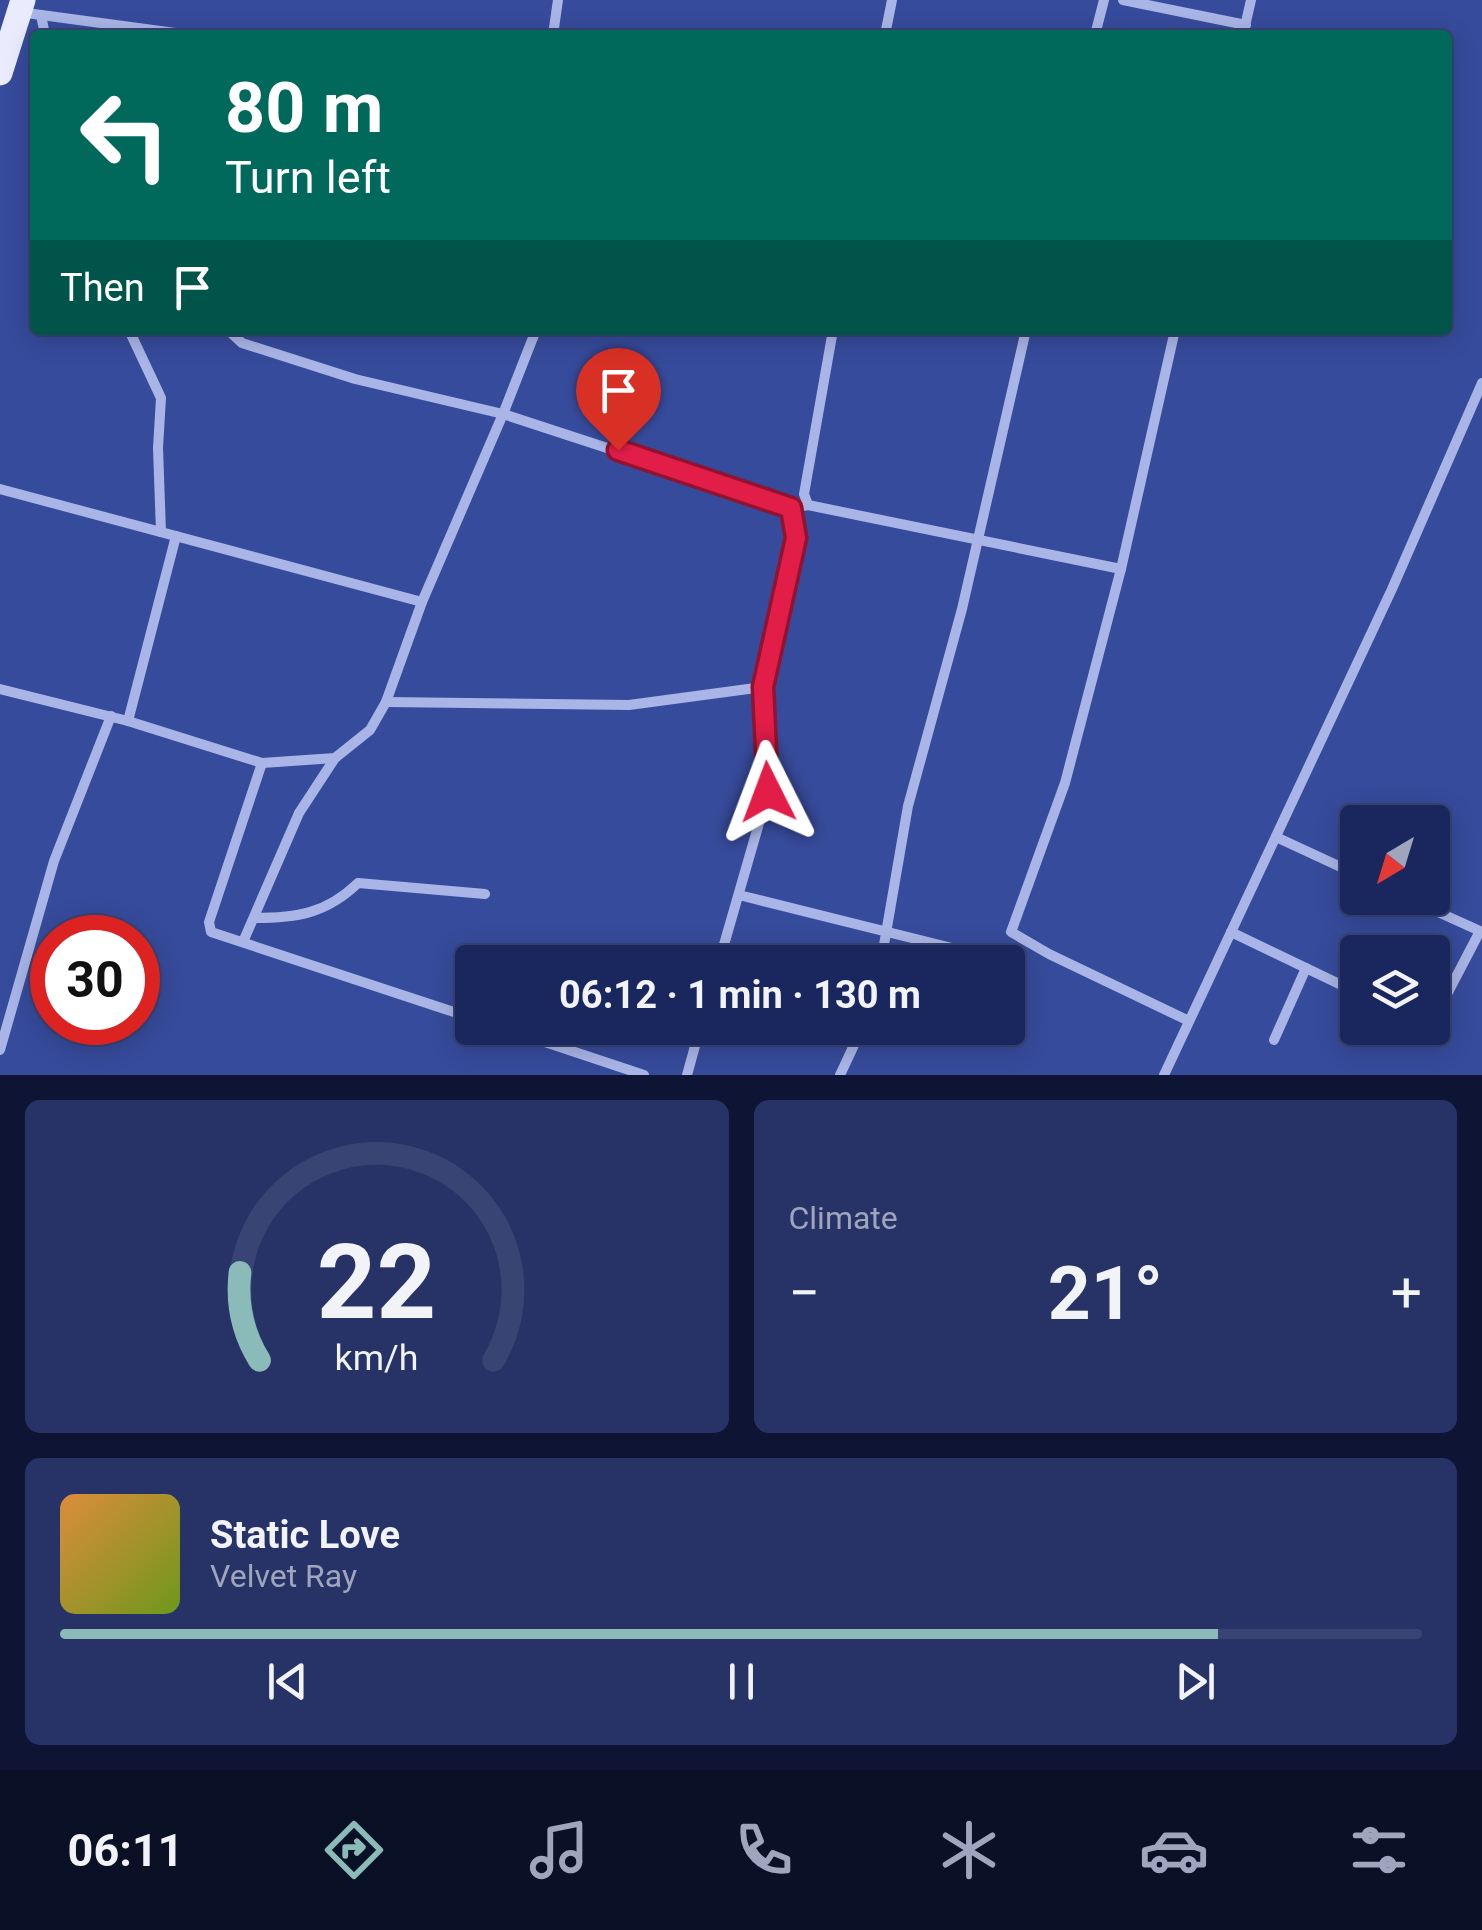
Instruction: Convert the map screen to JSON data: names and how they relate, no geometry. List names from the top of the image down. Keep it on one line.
{"north":"bottom left","page":{"turn":["80 m","Turn left"],"then":"Then","limit":"30","trip":"06:12 · 1 min · 130 m","tile":"Climate","heat":["−","21°","+"],"song":["Static Love","Velvet Ray"],"tabs":"06:11","gauge":["22","km/h"]}}
